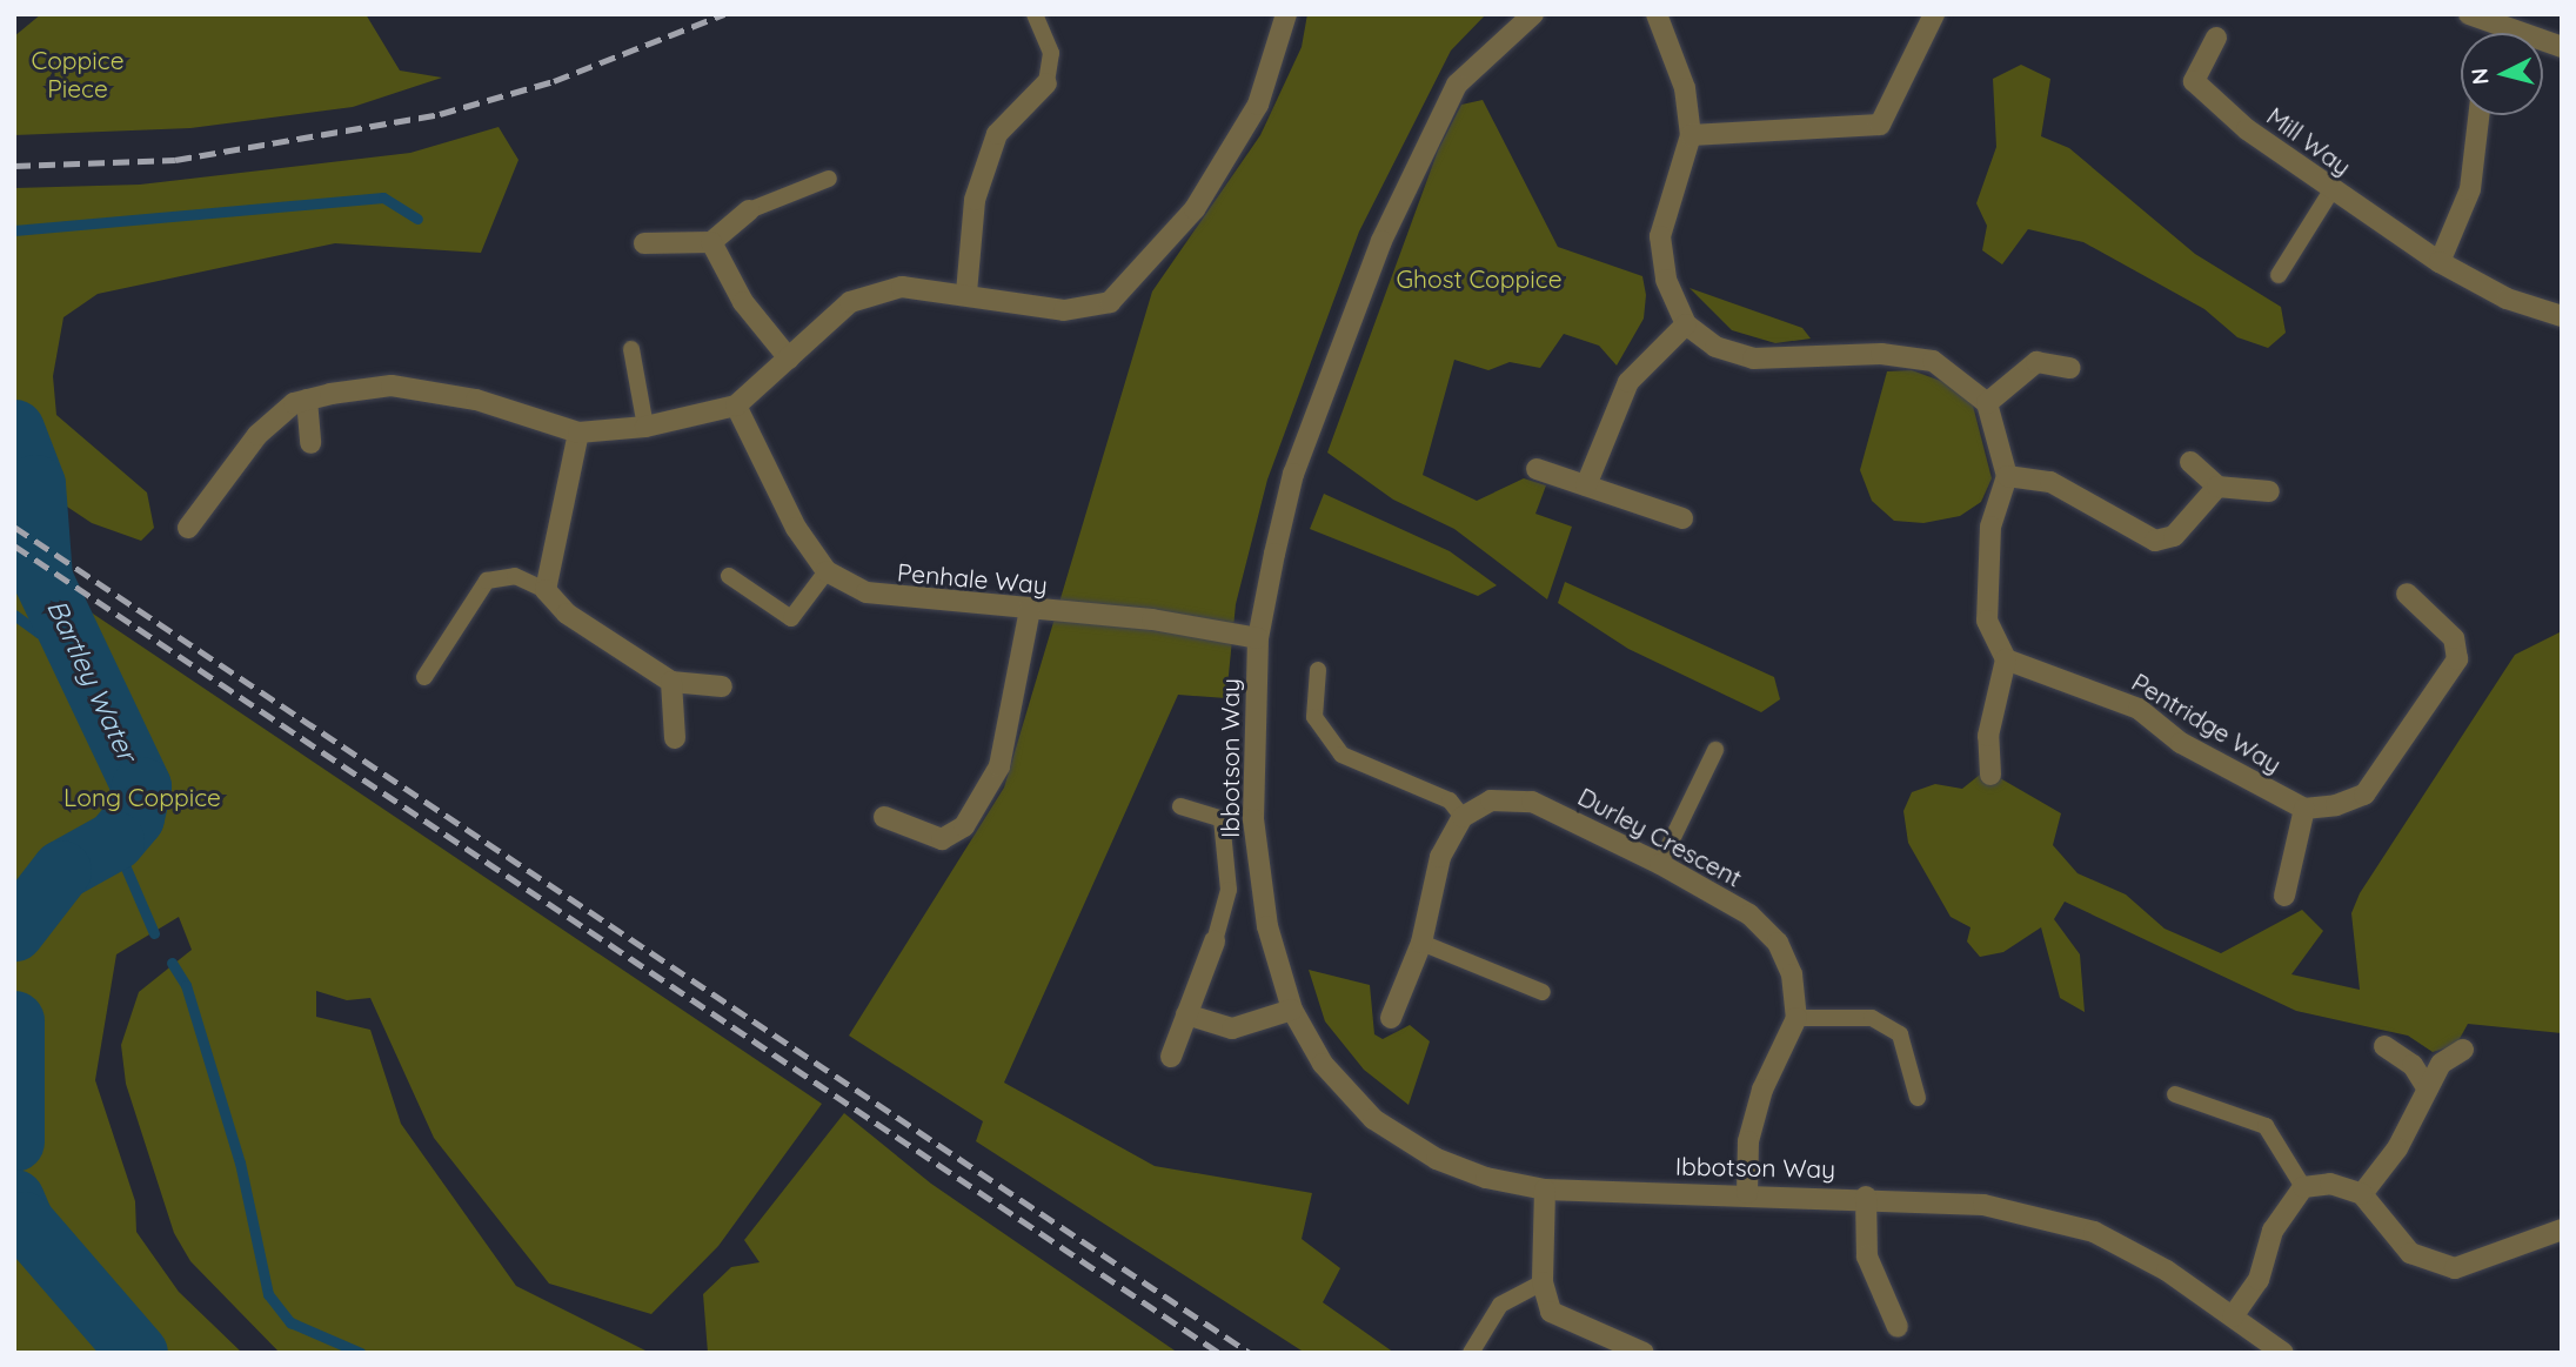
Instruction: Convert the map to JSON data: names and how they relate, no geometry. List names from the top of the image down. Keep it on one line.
{"streets":{"street":["Mill Way","Penhale Way","Pentridge Way","Ibbotson Way","Durley Crescent"]},"crossings":[["Penhale Way","Ibbotson Way"]],"water":["Bartley Water"],"parks":["Coppice Piece","Ghost Coppice","Long Coppice"],"north":"left"}
